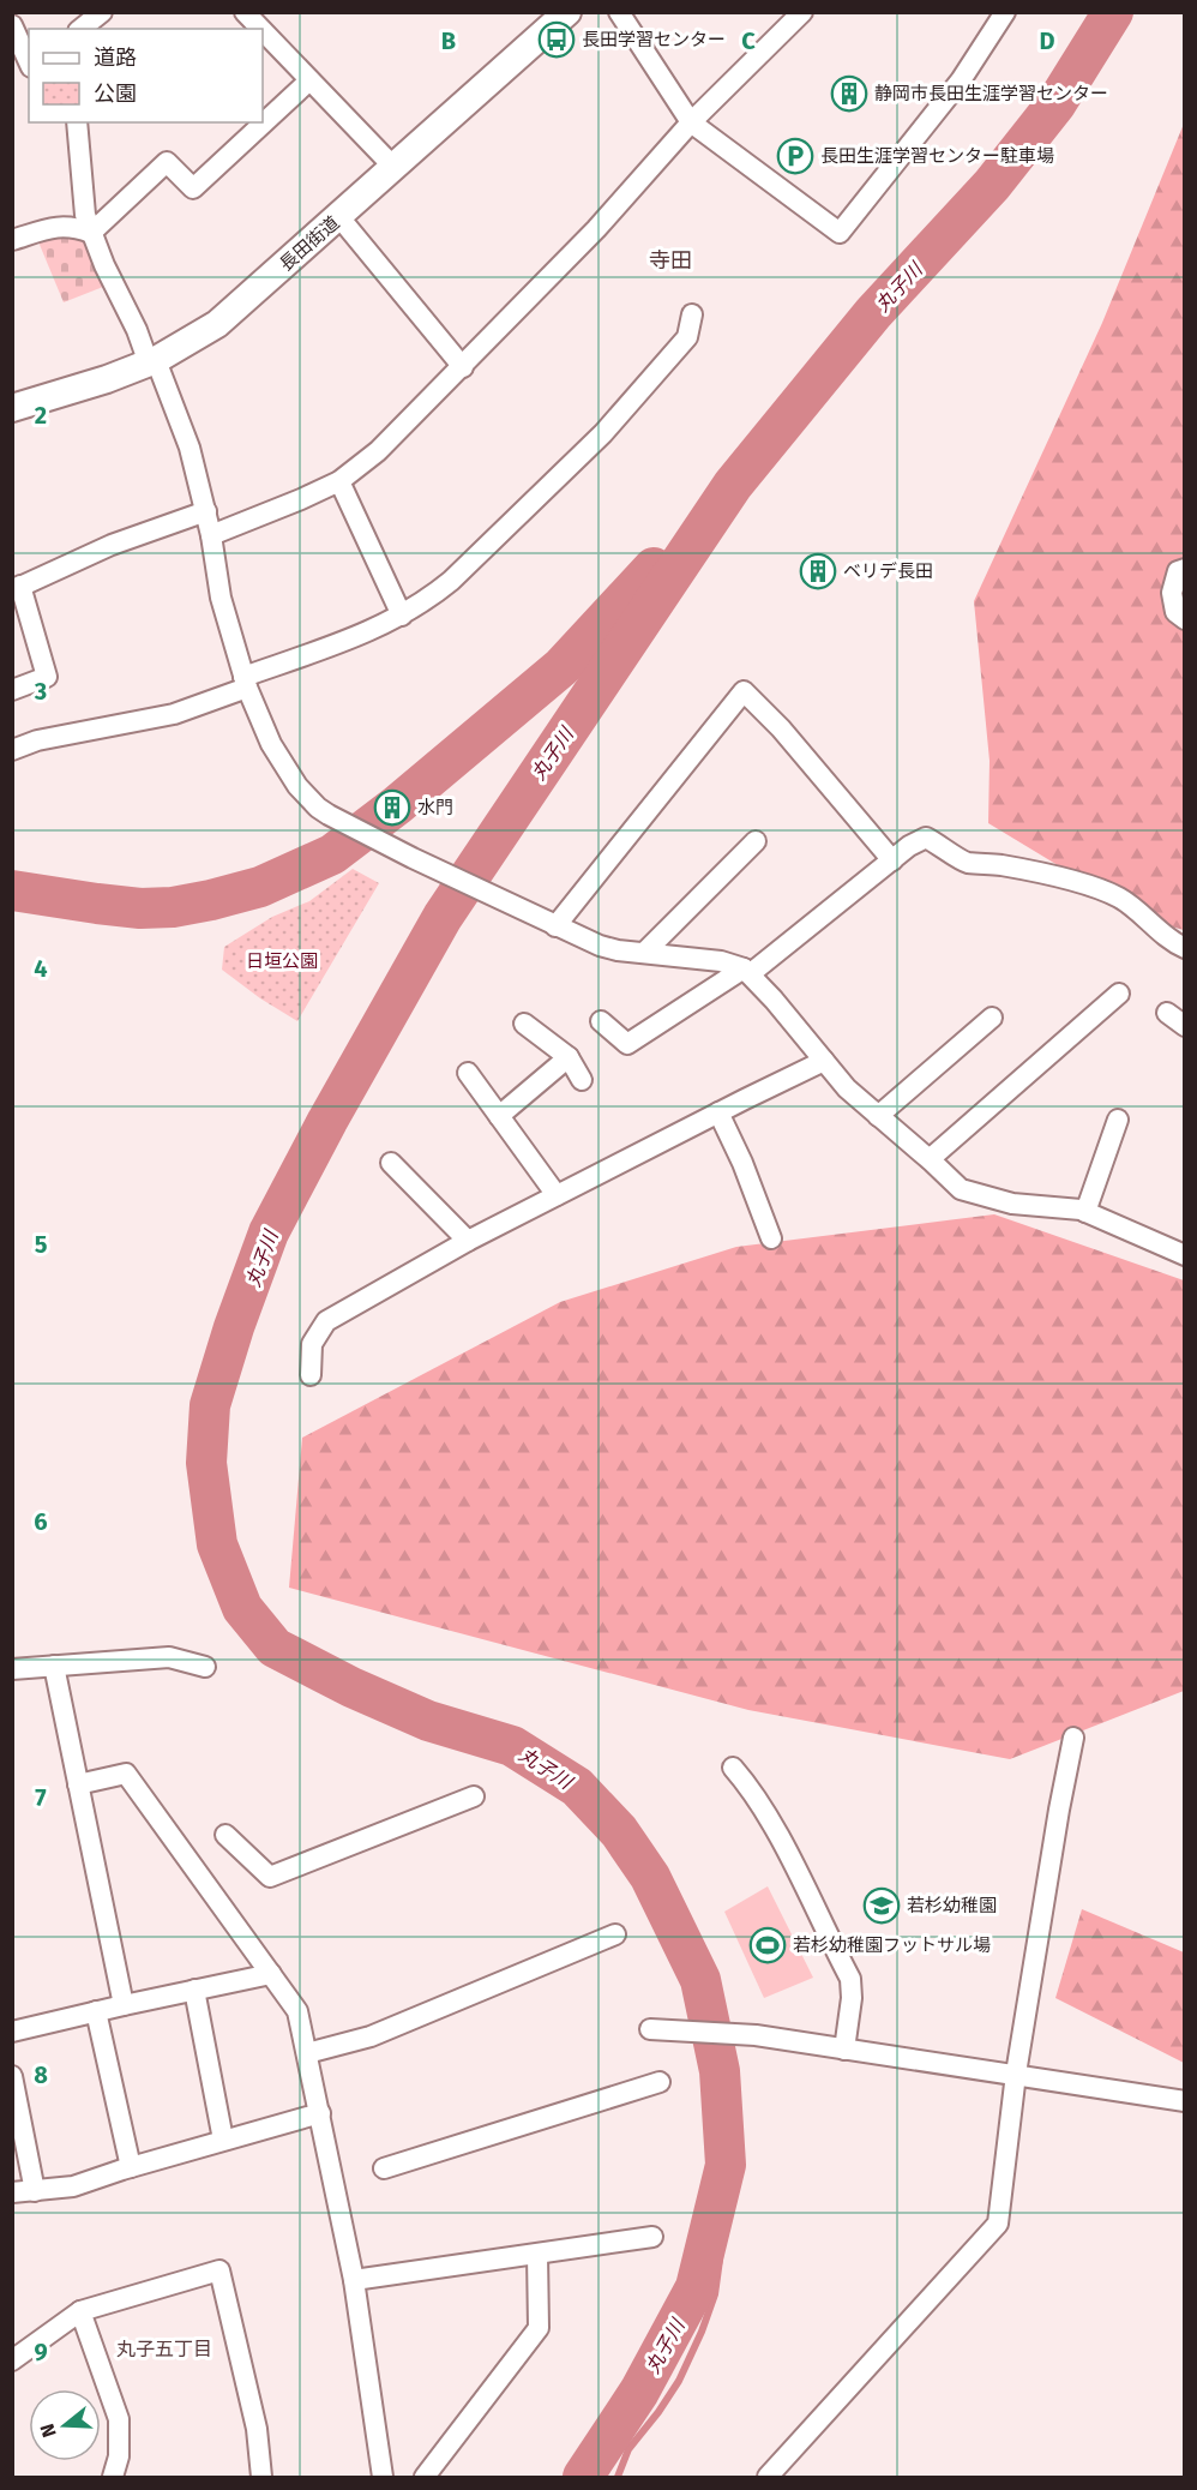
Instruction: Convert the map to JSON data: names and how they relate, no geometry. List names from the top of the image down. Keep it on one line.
{"streets":{"main road":["長田街道"]},"districts":["寺田","丸子五丁目"],"water":["丸子川"],"parks":["日垣公園"],"places":{"bus stop":["長田学習センター"],"building":["静岡市長田生涯学習センター","ベリデ長田","水門"],"parking":["長田生涯学習センター駐車場"],"school or university":["若杉幼稚園"],"sports":["若杉幼稚園フットサル場"]},"legend":["道路","公園"],"north":"left","grid":{"columns":["B","C","D"],"rows":["2","3","4","5","6","7","8","9"]}}
